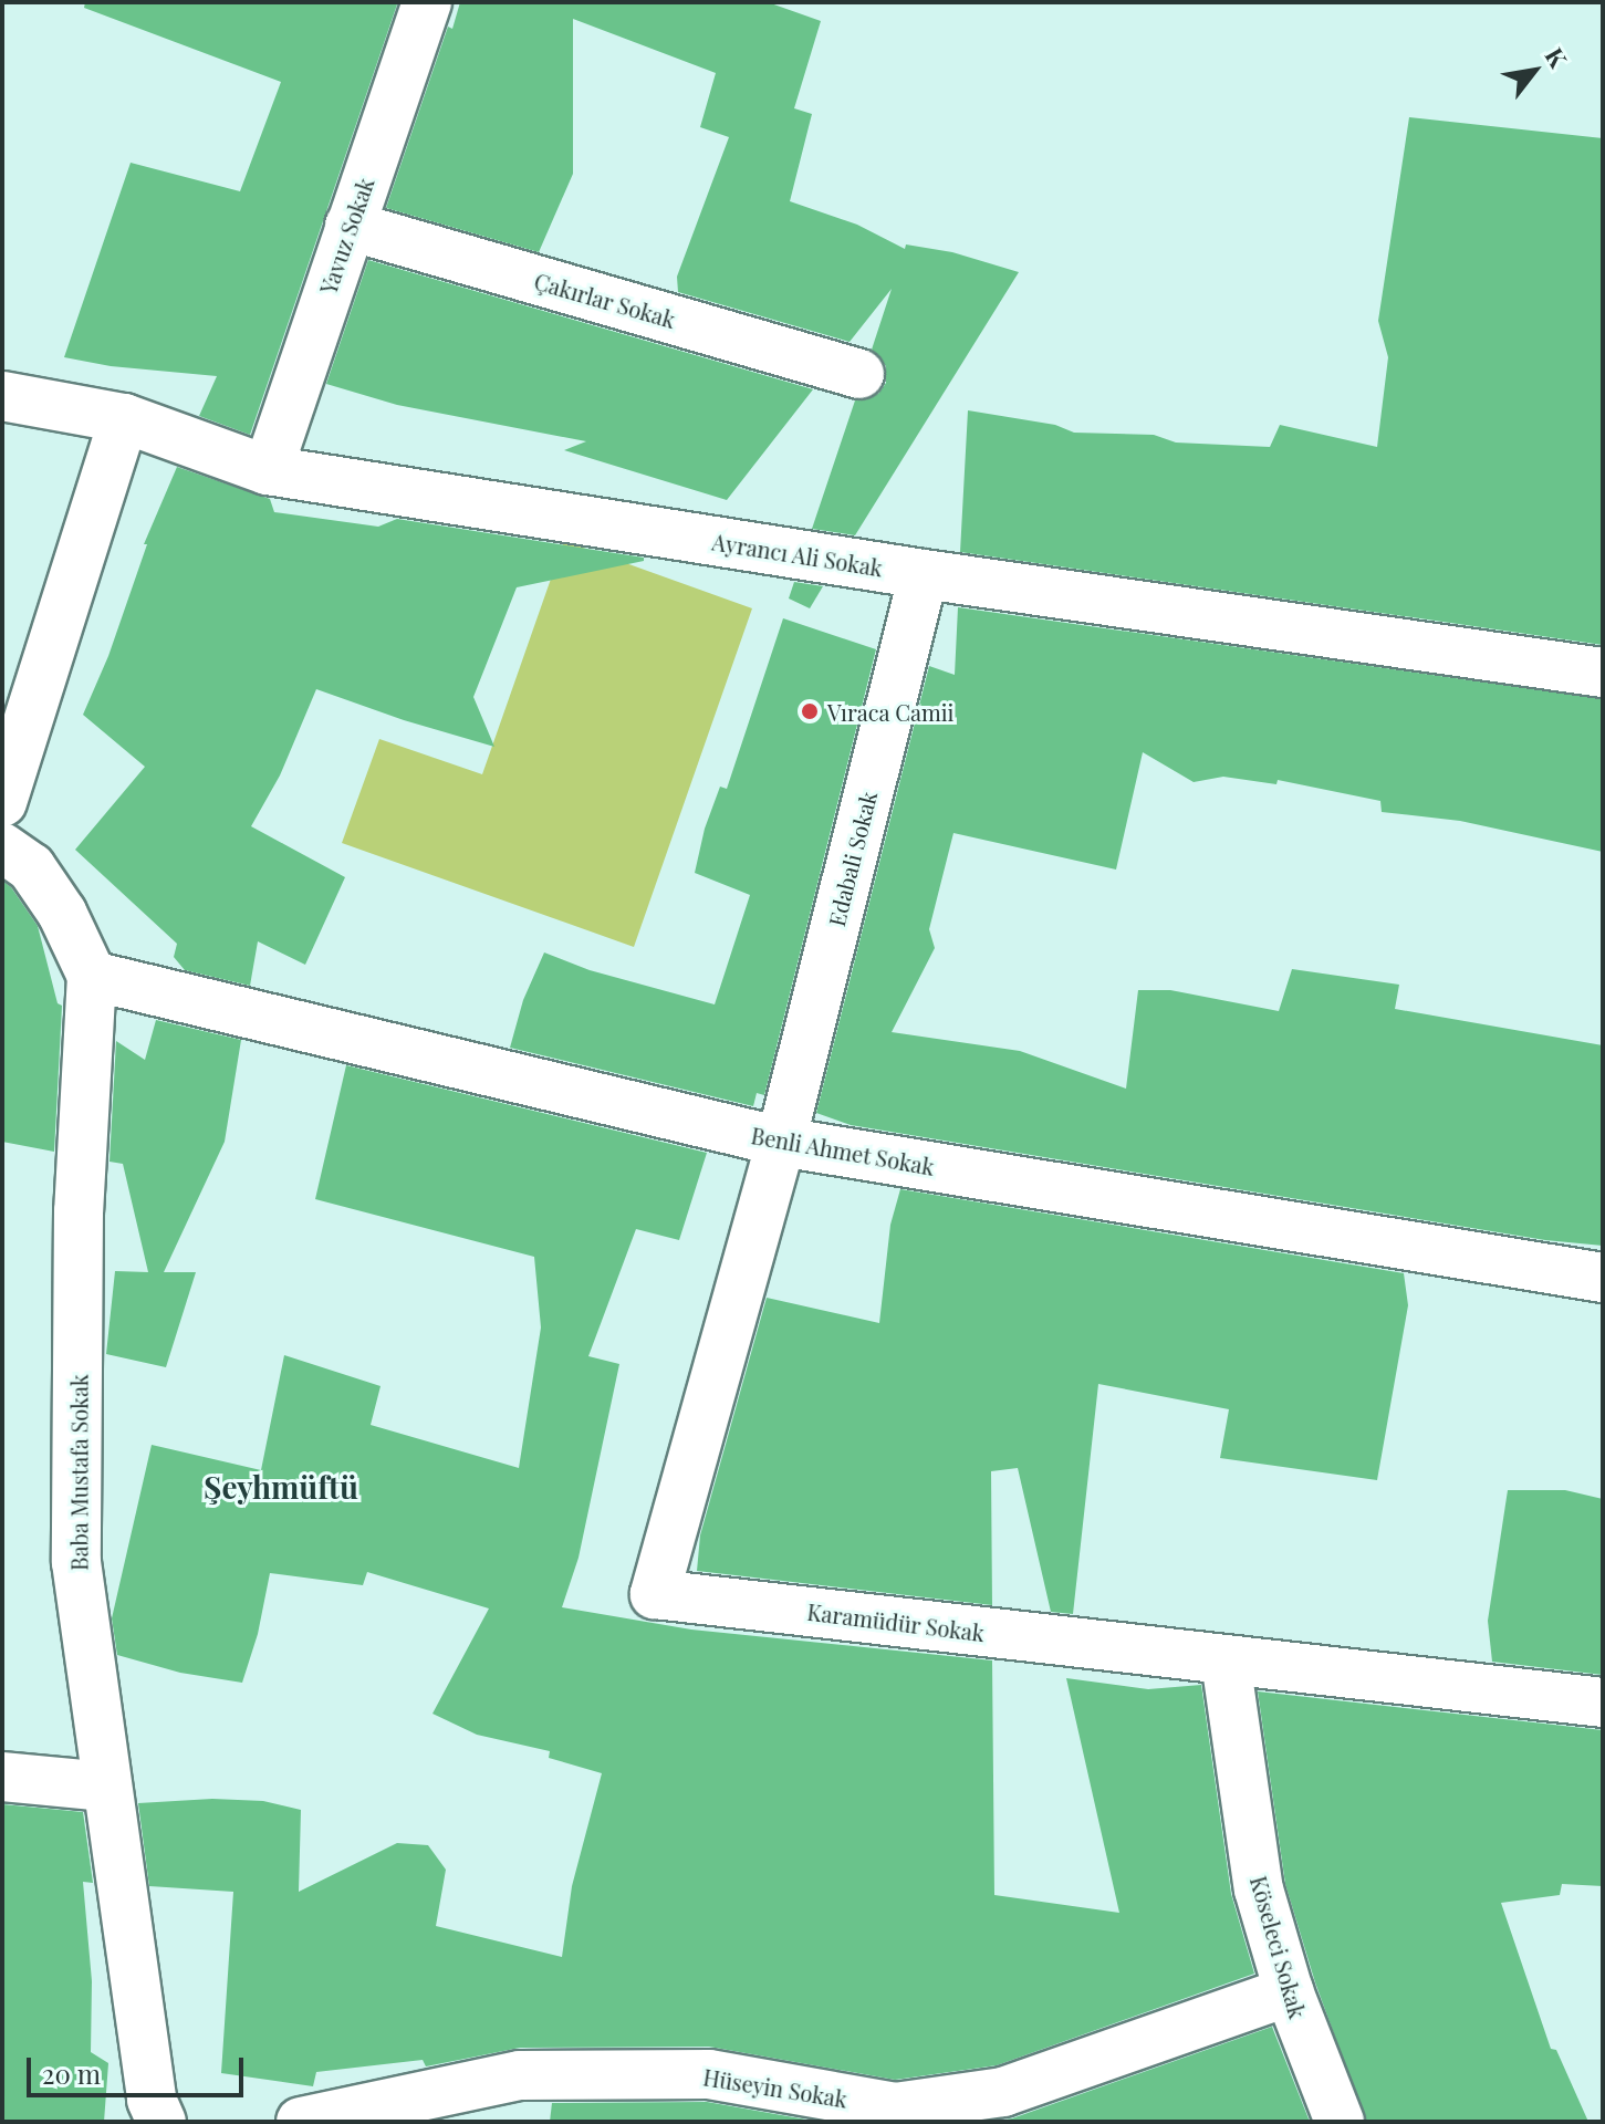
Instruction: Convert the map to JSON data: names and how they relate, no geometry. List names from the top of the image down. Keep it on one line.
{"streets":{"street":["Yavuz Sokak","Çakırlar Sokak","Ayrancı Ali Sokak","Edabali Sokak","Benli Ahmet Sokak","Baba Mustafa Sokak","Karamüdür Sokak","Köseleci Sokak","Hüseyin Sokak"]},"crossings":[["Yavuz Sokak","Çakırlar Sokak"],["Yavuz Sokak","Ayrancı Ali Sokak"],["Ayrancı Ali Sokak","Edabali Sokak"],["Edabali Sokak","Benli Ahmet Sokak"],["Edabali Sokak","Karamüdür Sokak"],["Benli Ahmet Sokak","Baba Mustafa Sokak"],["Benli Ahmet Sokak","Karamüdür Sokak"],["Karamüdür Sokak","Köseleci Sokak"],["Köseleci Sokak","Hüseyin Sokak"]],"districts":["Şeyhmüftü"],"places":["Vıraca Camii"],"scale_bar":"20 m","north":"top right"}
